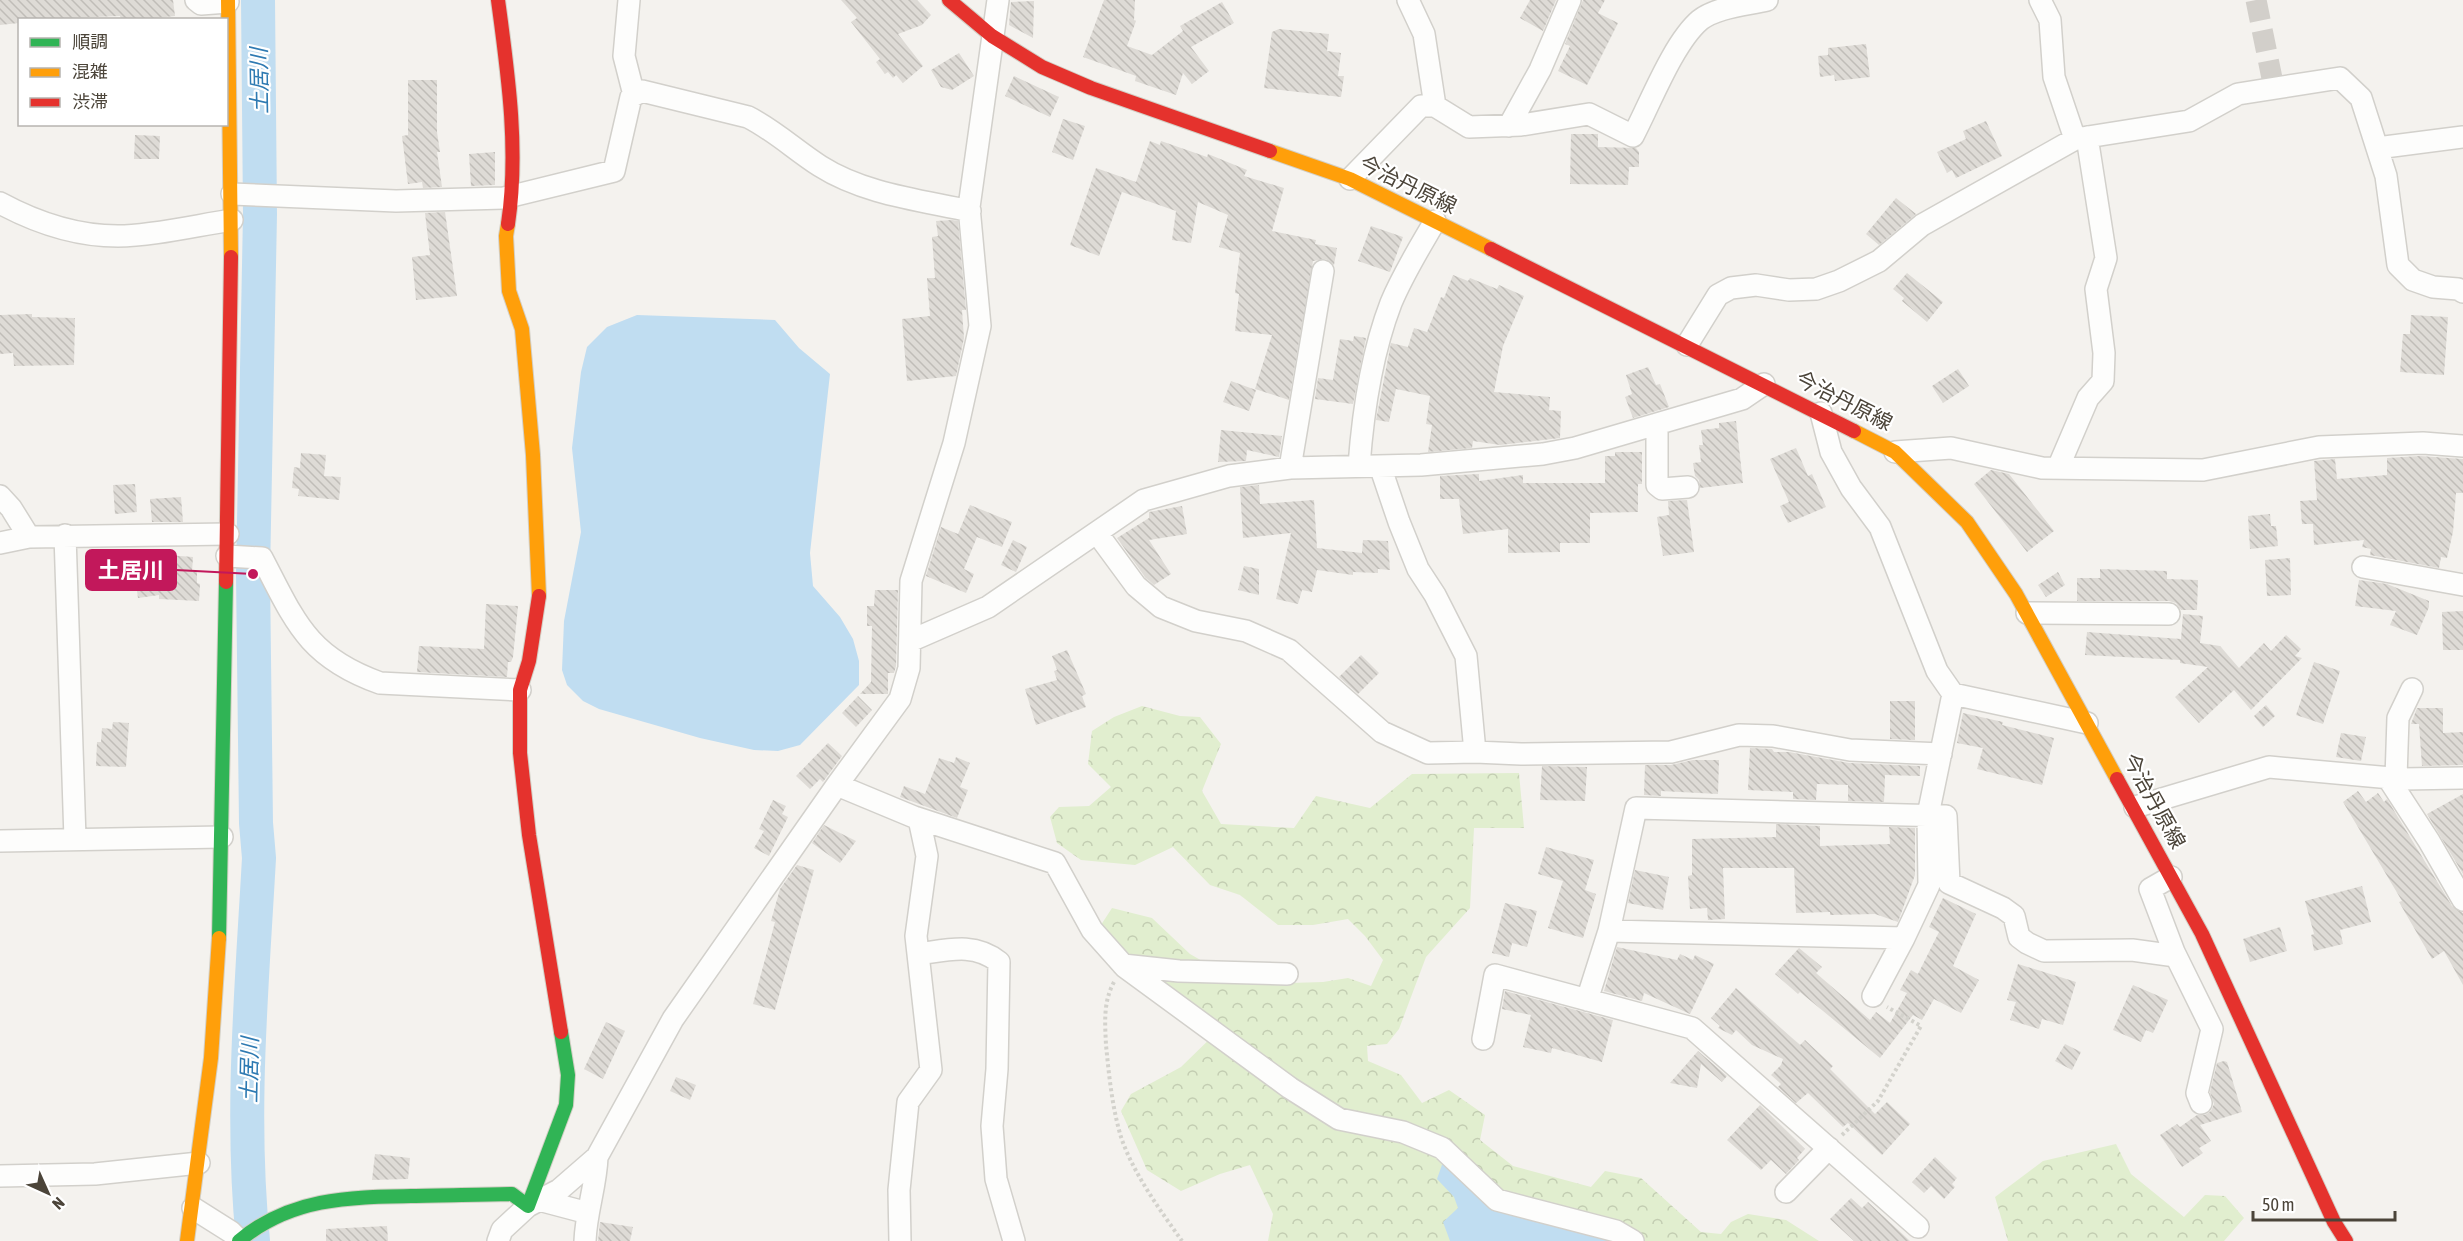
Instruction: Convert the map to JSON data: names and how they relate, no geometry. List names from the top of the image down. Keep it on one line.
{"streets":{"street":["今治丹原線"]},"water":["土居川"],"places":["土居川"],"legend":["順調","混雑","渋滞"],"scale_bar":"50 m","north":"bottom right"}
